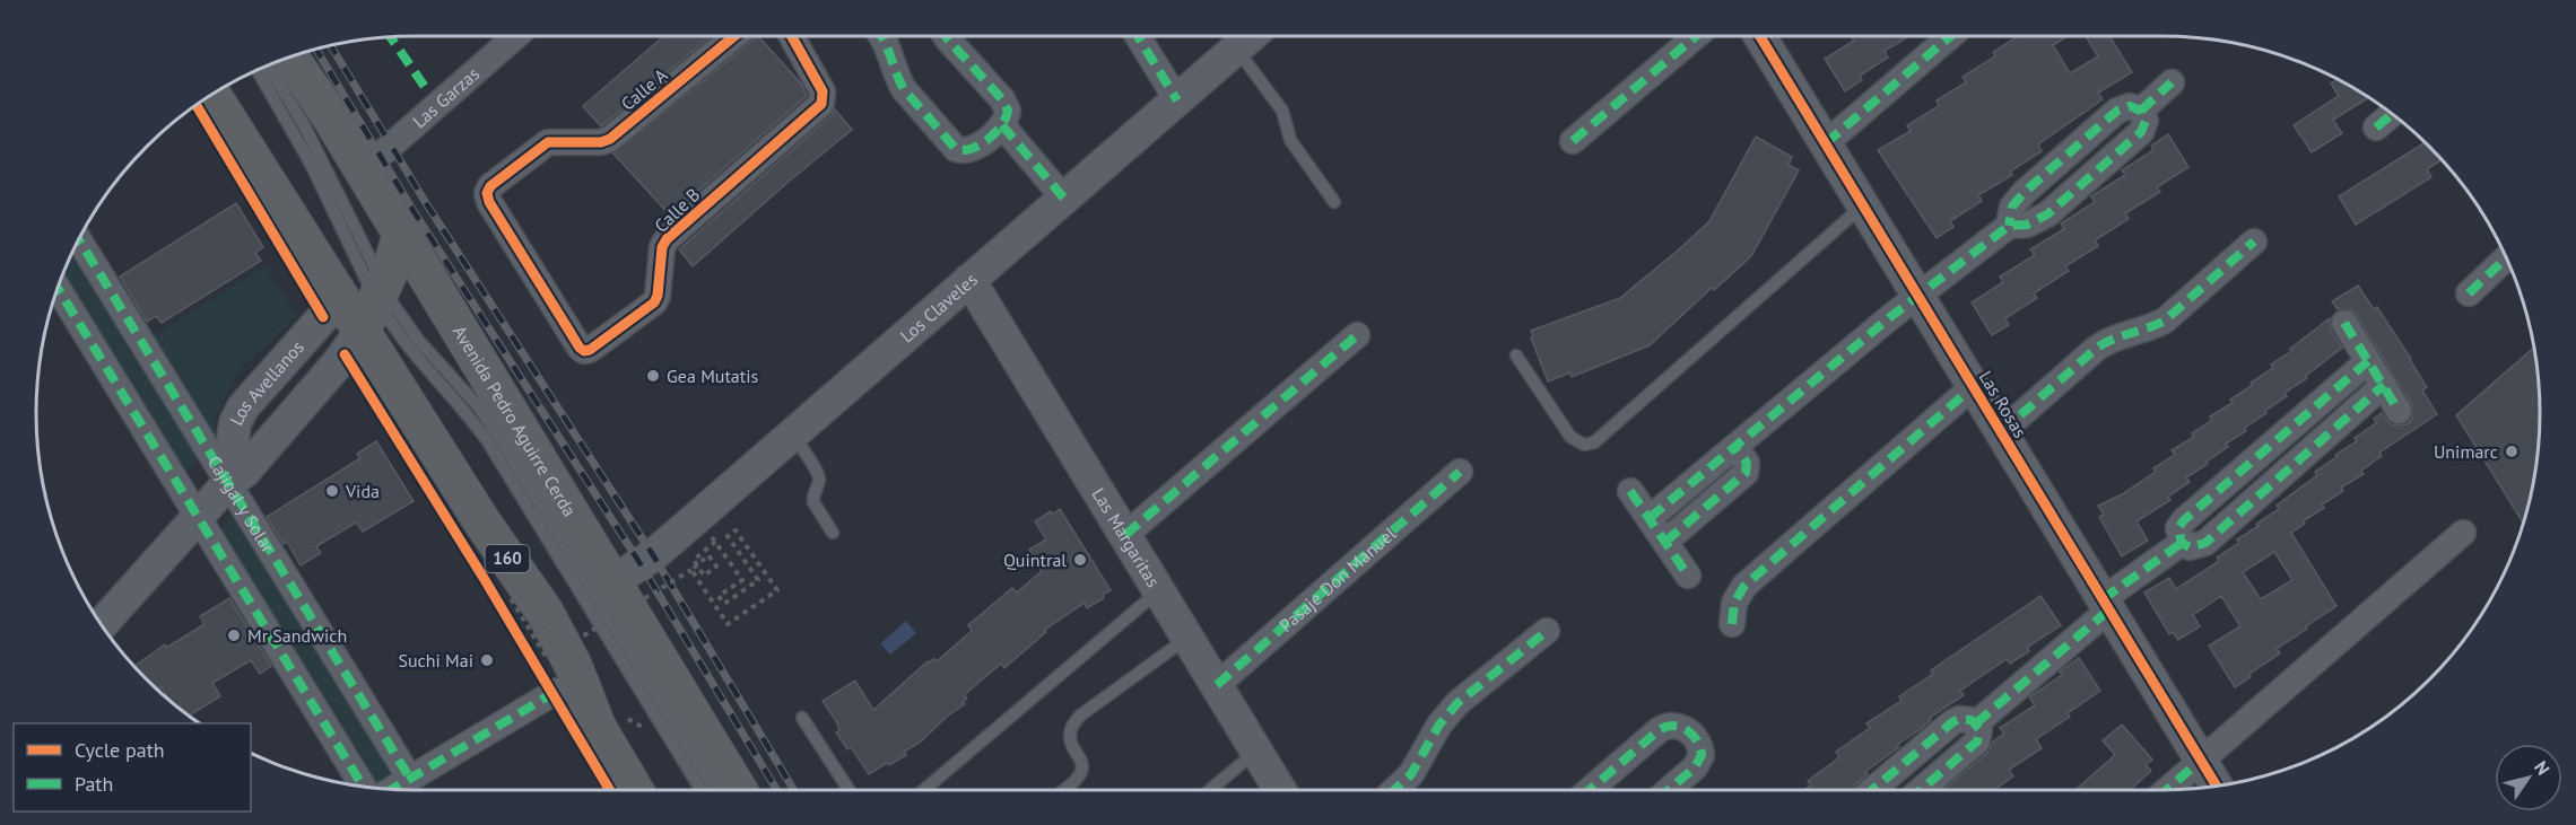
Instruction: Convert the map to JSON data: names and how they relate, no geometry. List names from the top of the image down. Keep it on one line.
{"streets":{"highway":["Avenida Pedro Aguirre Cerda","160"],"street":["Calle A","Las Garzas","Calle B","Los Claveles","Los Avellanos","Las Rosas","Cajigal y Solar","Las Margaritas","Pasaje Don Manuel"]},"crossings":[["Calle A","Calle B"],["Las Garzas","Avenida Pedro Aguirre Cerda"],["Los Claveles","Avenida Pedro Aguirre Cerda"],["Los Claveles","Las Margaritas"],["Los Avellanos","Cajigal y Solar"],["Los Avellanos","160"],["Las Margaritas","Pasaje Don Manuel"]],"places":["Gea Mutatis","Unimarc","Vida","Quintral","Mr Sandwich","Suchi Mai"],"legend":["Cycle path","Path"],"north":"top right"}
